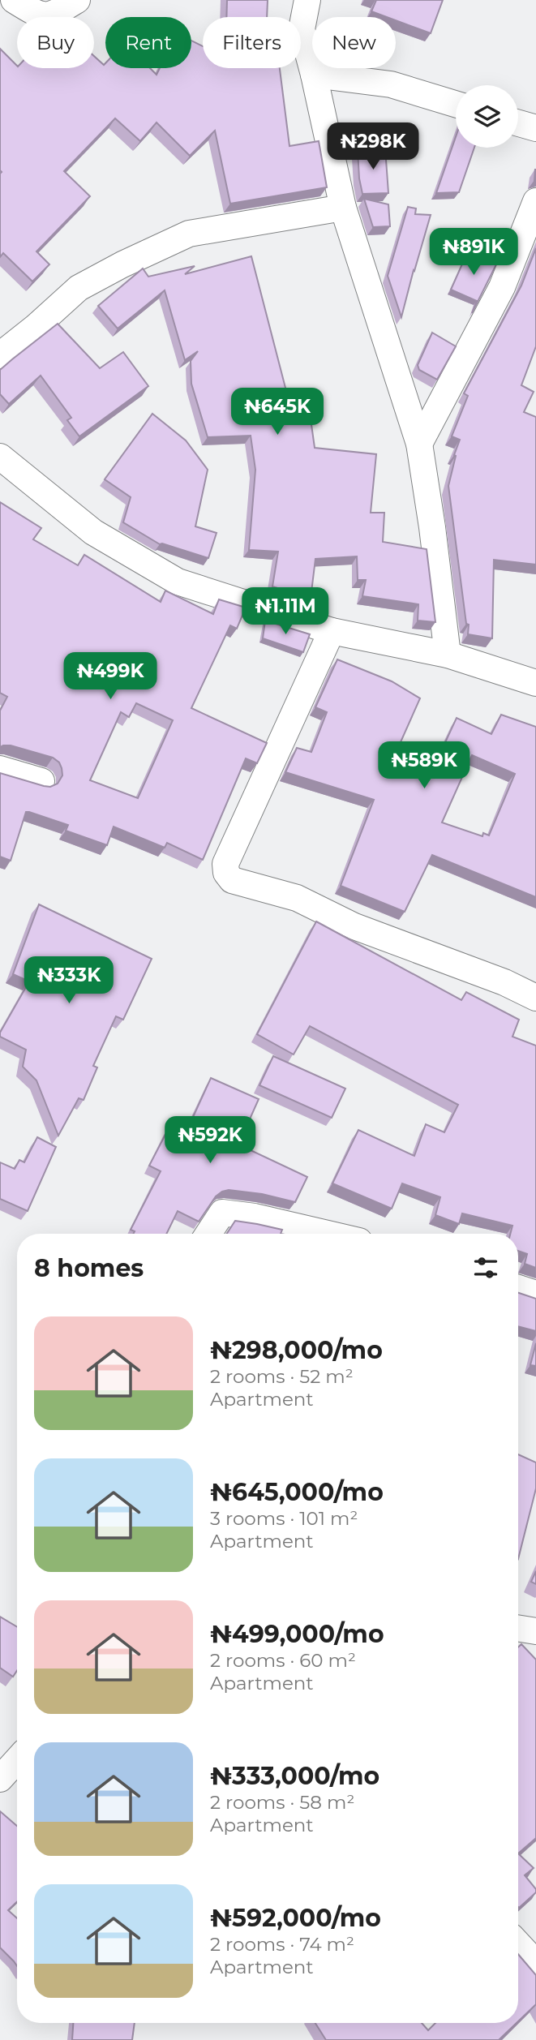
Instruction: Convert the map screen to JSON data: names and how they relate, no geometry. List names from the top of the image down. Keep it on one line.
{"page":{"chip":["Buy","Rent","Filters","New"],"price":["₦298K","₦891K","₦645K","₦1.11M","₦499K","₦589K","₦333K","₦592K"],"heading":"8 homes","list":[{"name":"₦298,000/mo","note":"2 rooms · 52 m² · Apartment"},{"name":"₦645,000/mo","note":"3 rooms · 101 m² · Apartment"},{"name":"₦499,000/mo","note":"2 rooms · 60 m² · Apartment"},{"name":"₦333,000/mo","note":"2 rooms · 58 m² · Apartment"},{"name":"₦592,000/mo","note":"2 rooms · 74 m² · Apartment"}]}}
